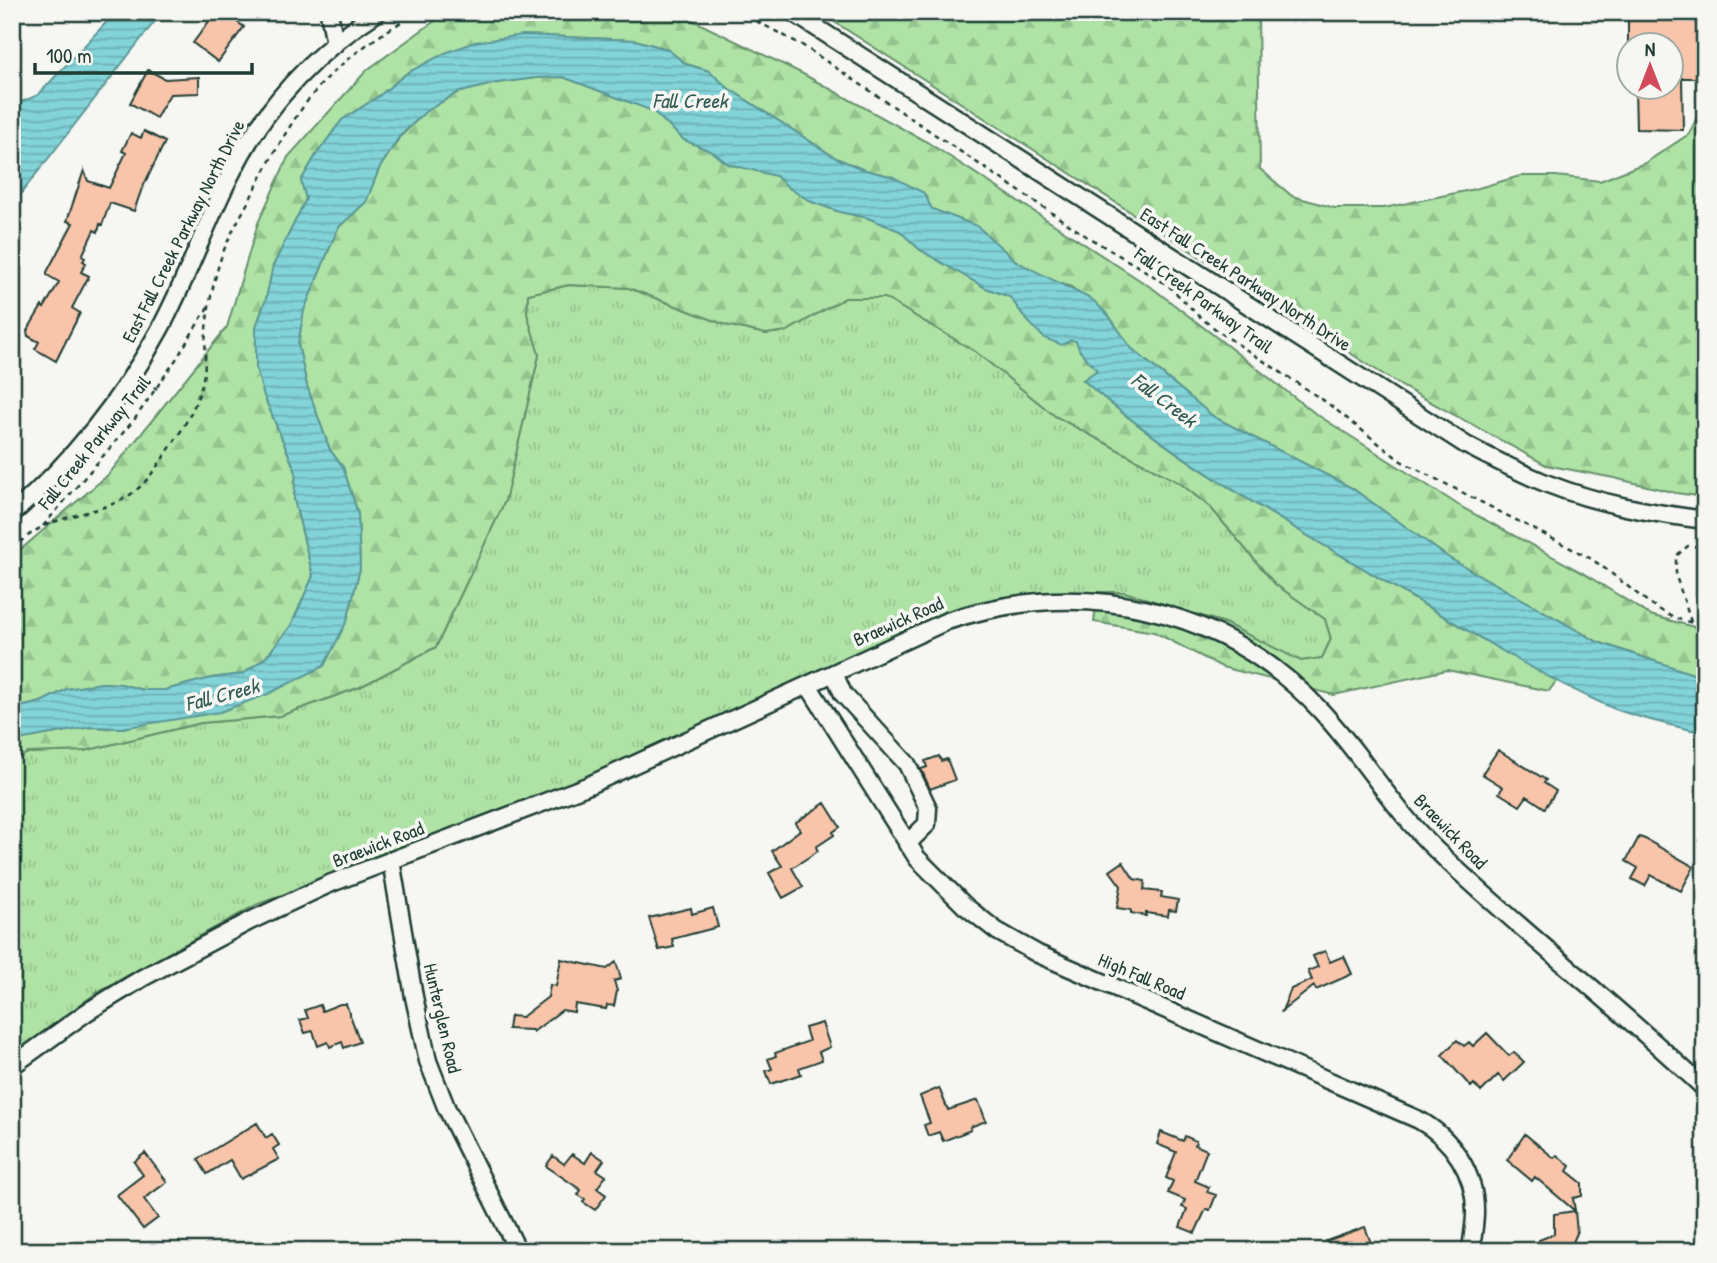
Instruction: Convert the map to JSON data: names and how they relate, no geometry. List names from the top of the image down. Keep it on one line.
{"streets":{"street":["East Fall Creek Parkway North Drive","Braewick Road","High Fall Road","Hunterglen Road"],"path":["Fall Creek Parkway Trail"]},"crossings":[["Braewick Road","High Fall Road"],["Braewick Road","Hunterglen Road"]],"water":["Fall Creek"],"scale_bar":"100 m","north":"top"}
